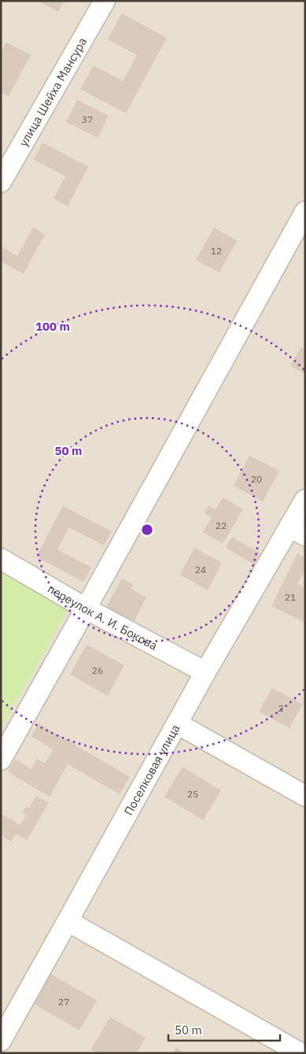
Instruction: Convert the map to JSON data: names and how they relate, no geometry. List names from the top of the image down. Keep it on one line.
{"streets":{"street":["улица Шейха Мансура","переулок А. И. Бокова","Поселковая улица"]},"crossings":[["переулок А. И. Бокова","Поселковая улица"]],"house_numbers":["37","12","20","22","24","21","26","2","25","27"],"scale_bar":"50 m","rings":["100 m","50 m"]}
